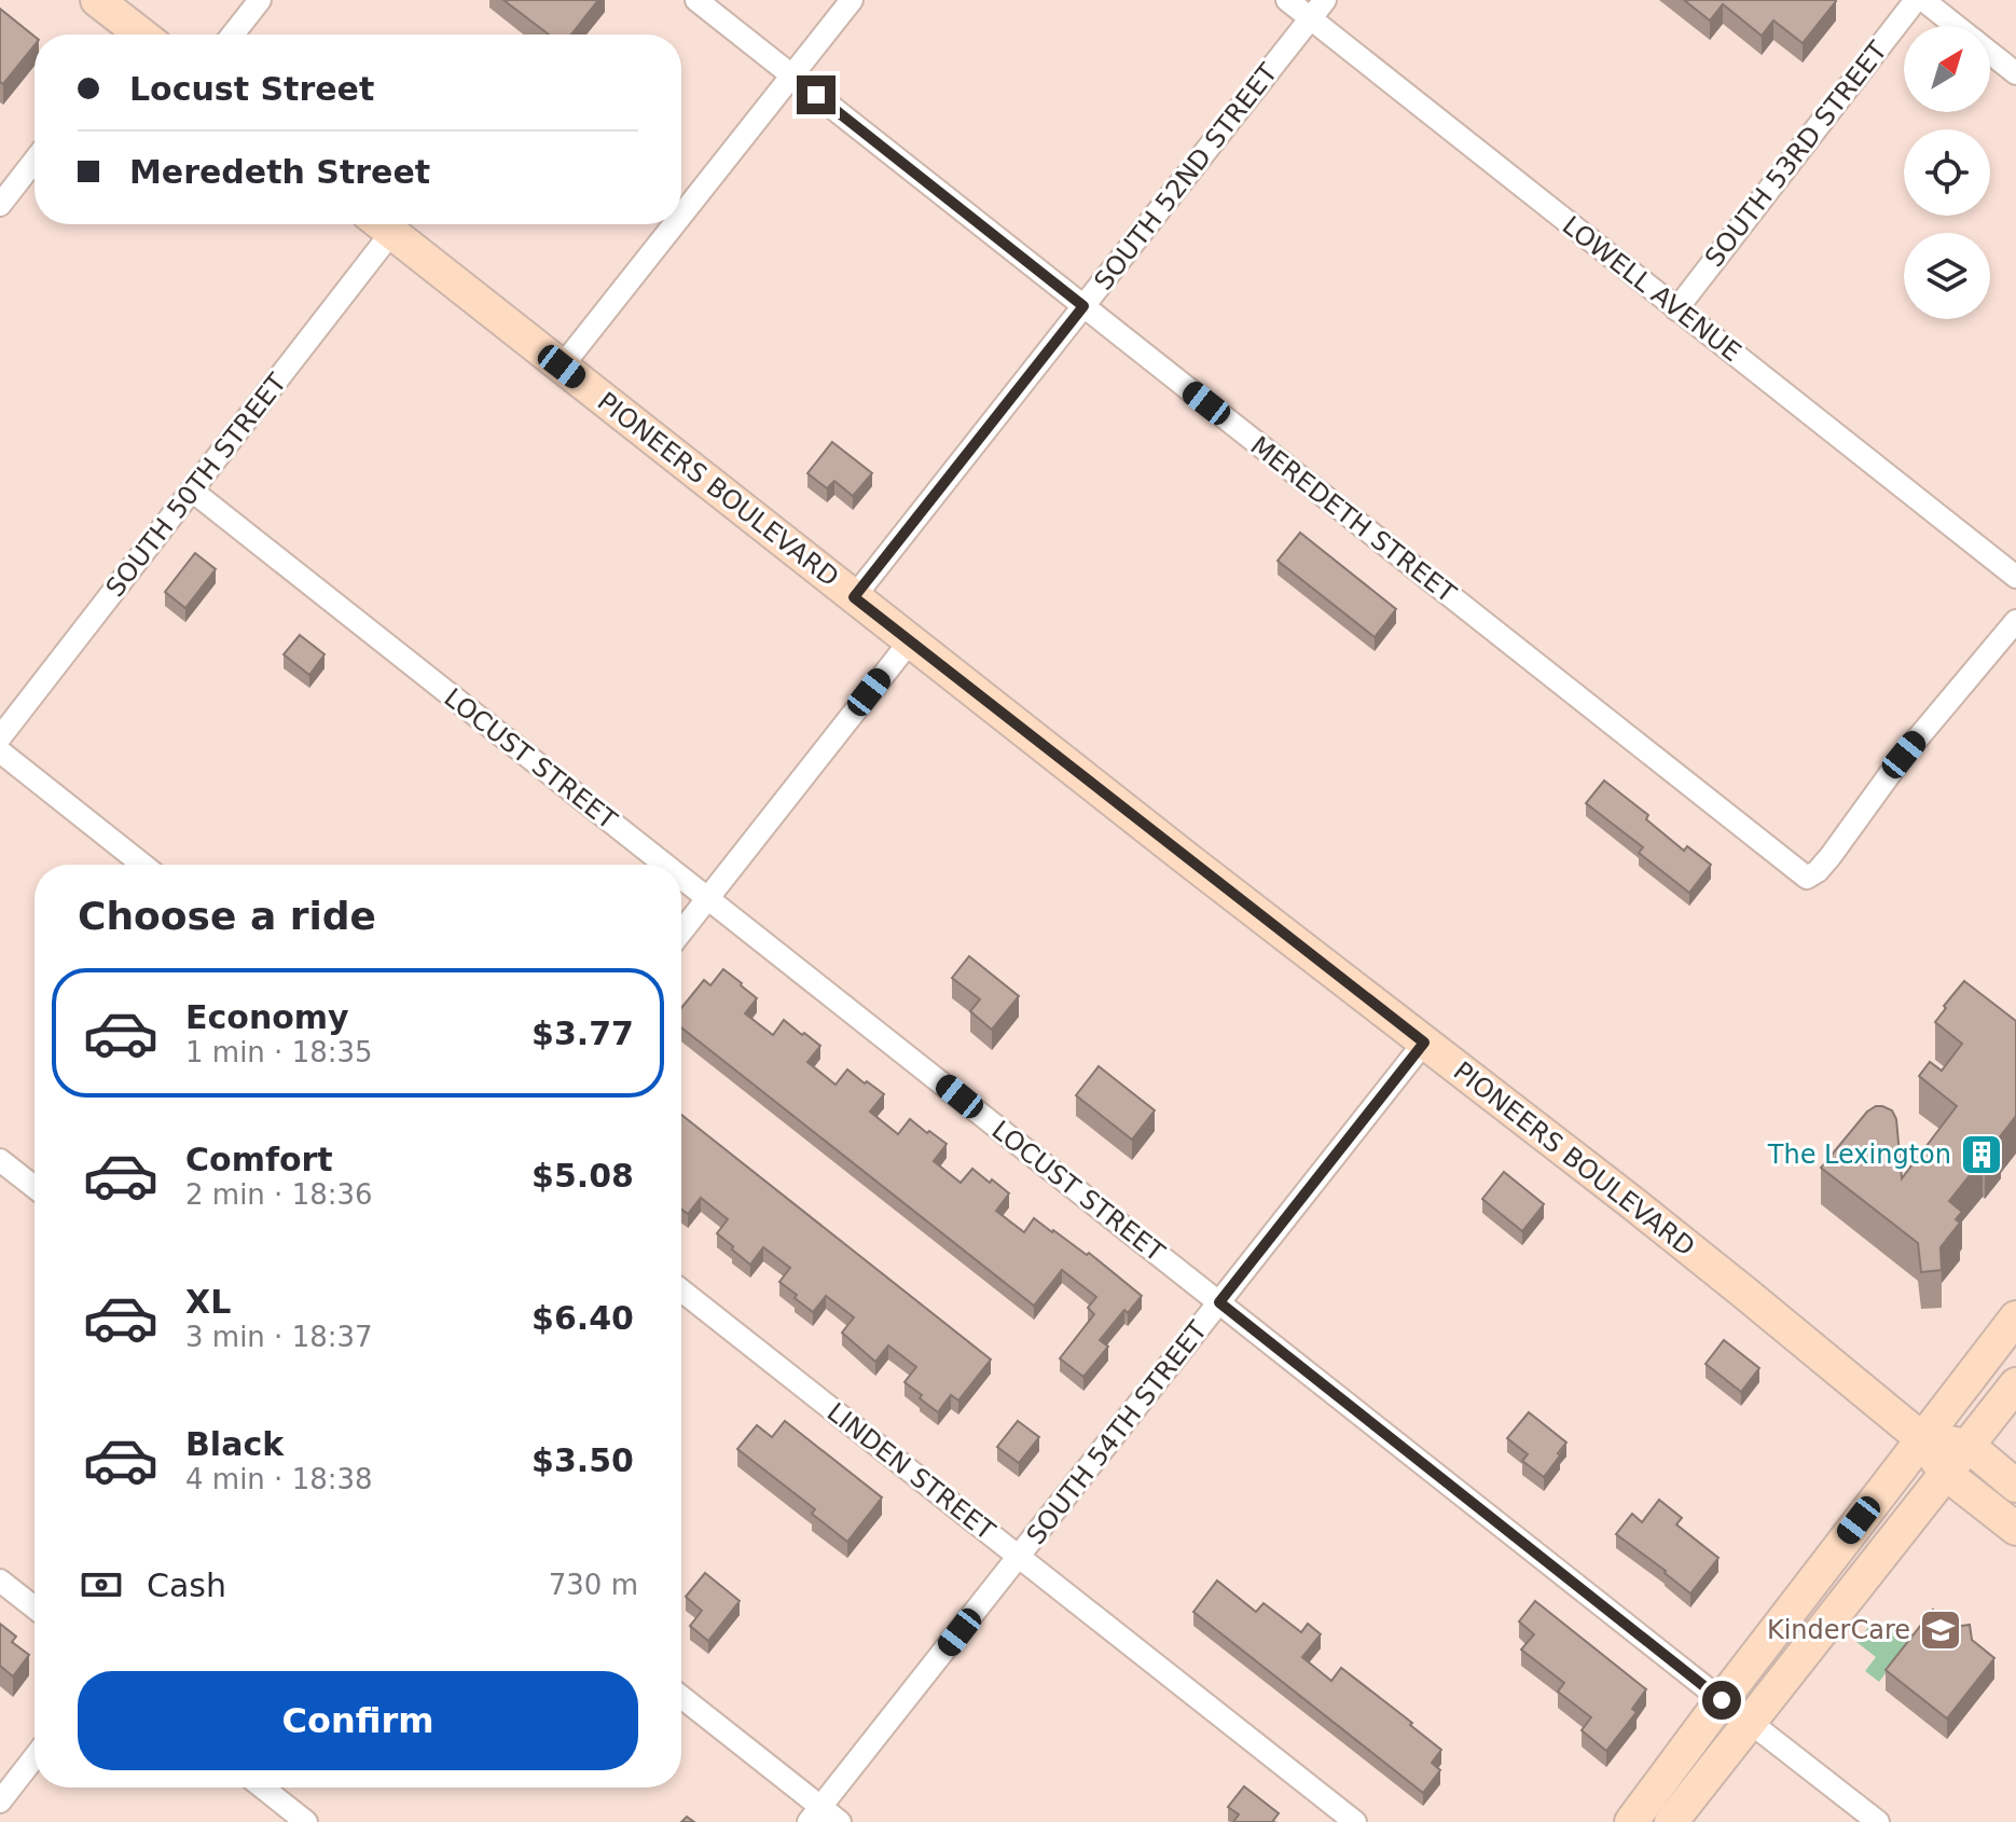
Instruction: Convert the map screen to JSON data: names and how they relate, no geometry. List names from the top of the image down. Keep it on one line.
{"streets":{"main road":["PIONEERS BOULEVARD"],"street":["SOUTH 53RD STREET","SOUTH 52ND STREET","LOWELL AVENUE","SOUTH 50TH STREET","MEREDETH STREET","LOCUST STREET","SOUTH 54TH STREET","LINDEN STREET"]},"crossings":[["SOUTH 53RD STREET","LOWELL AVENUE"],["SOUTH 52ND STREET","LOWELL AVENUE"],["SOUTH 52ND STREET","PIONEERS BOULEVARD"],["SOUTH 52ND STREET","MEREDETH STREET"],["SOUTH 50TH STREET","LOCUST STREET"],["PIONEERS BOULEVARD","SOUTH 54TH STREET"],["LOCUST STREET","SOUTH 54TH STREET"],["SOUTH 54TH STREET","LINDEN STREET"]],"places":{"building":["The Lexington"],"school or university":["KinderCare"]},"north":"top right","page":{"banner":["Locust Street","Meredeth Street"],"heading":"Choose a ride","list":[{"name":"Economy","note":"1 min · 18:35","value":"$3.77"},{"name":"Comfort","note":"2 min · 18:36","value":"$5.08"},{"name":"XL","note":"3 min · 18:37","value":"$6.40"},{"name":"Black","note":"4 min · 18:38","value":"$3.50"}],"pay":["Cash","730 m"],"buttons":"Confirm"}}
